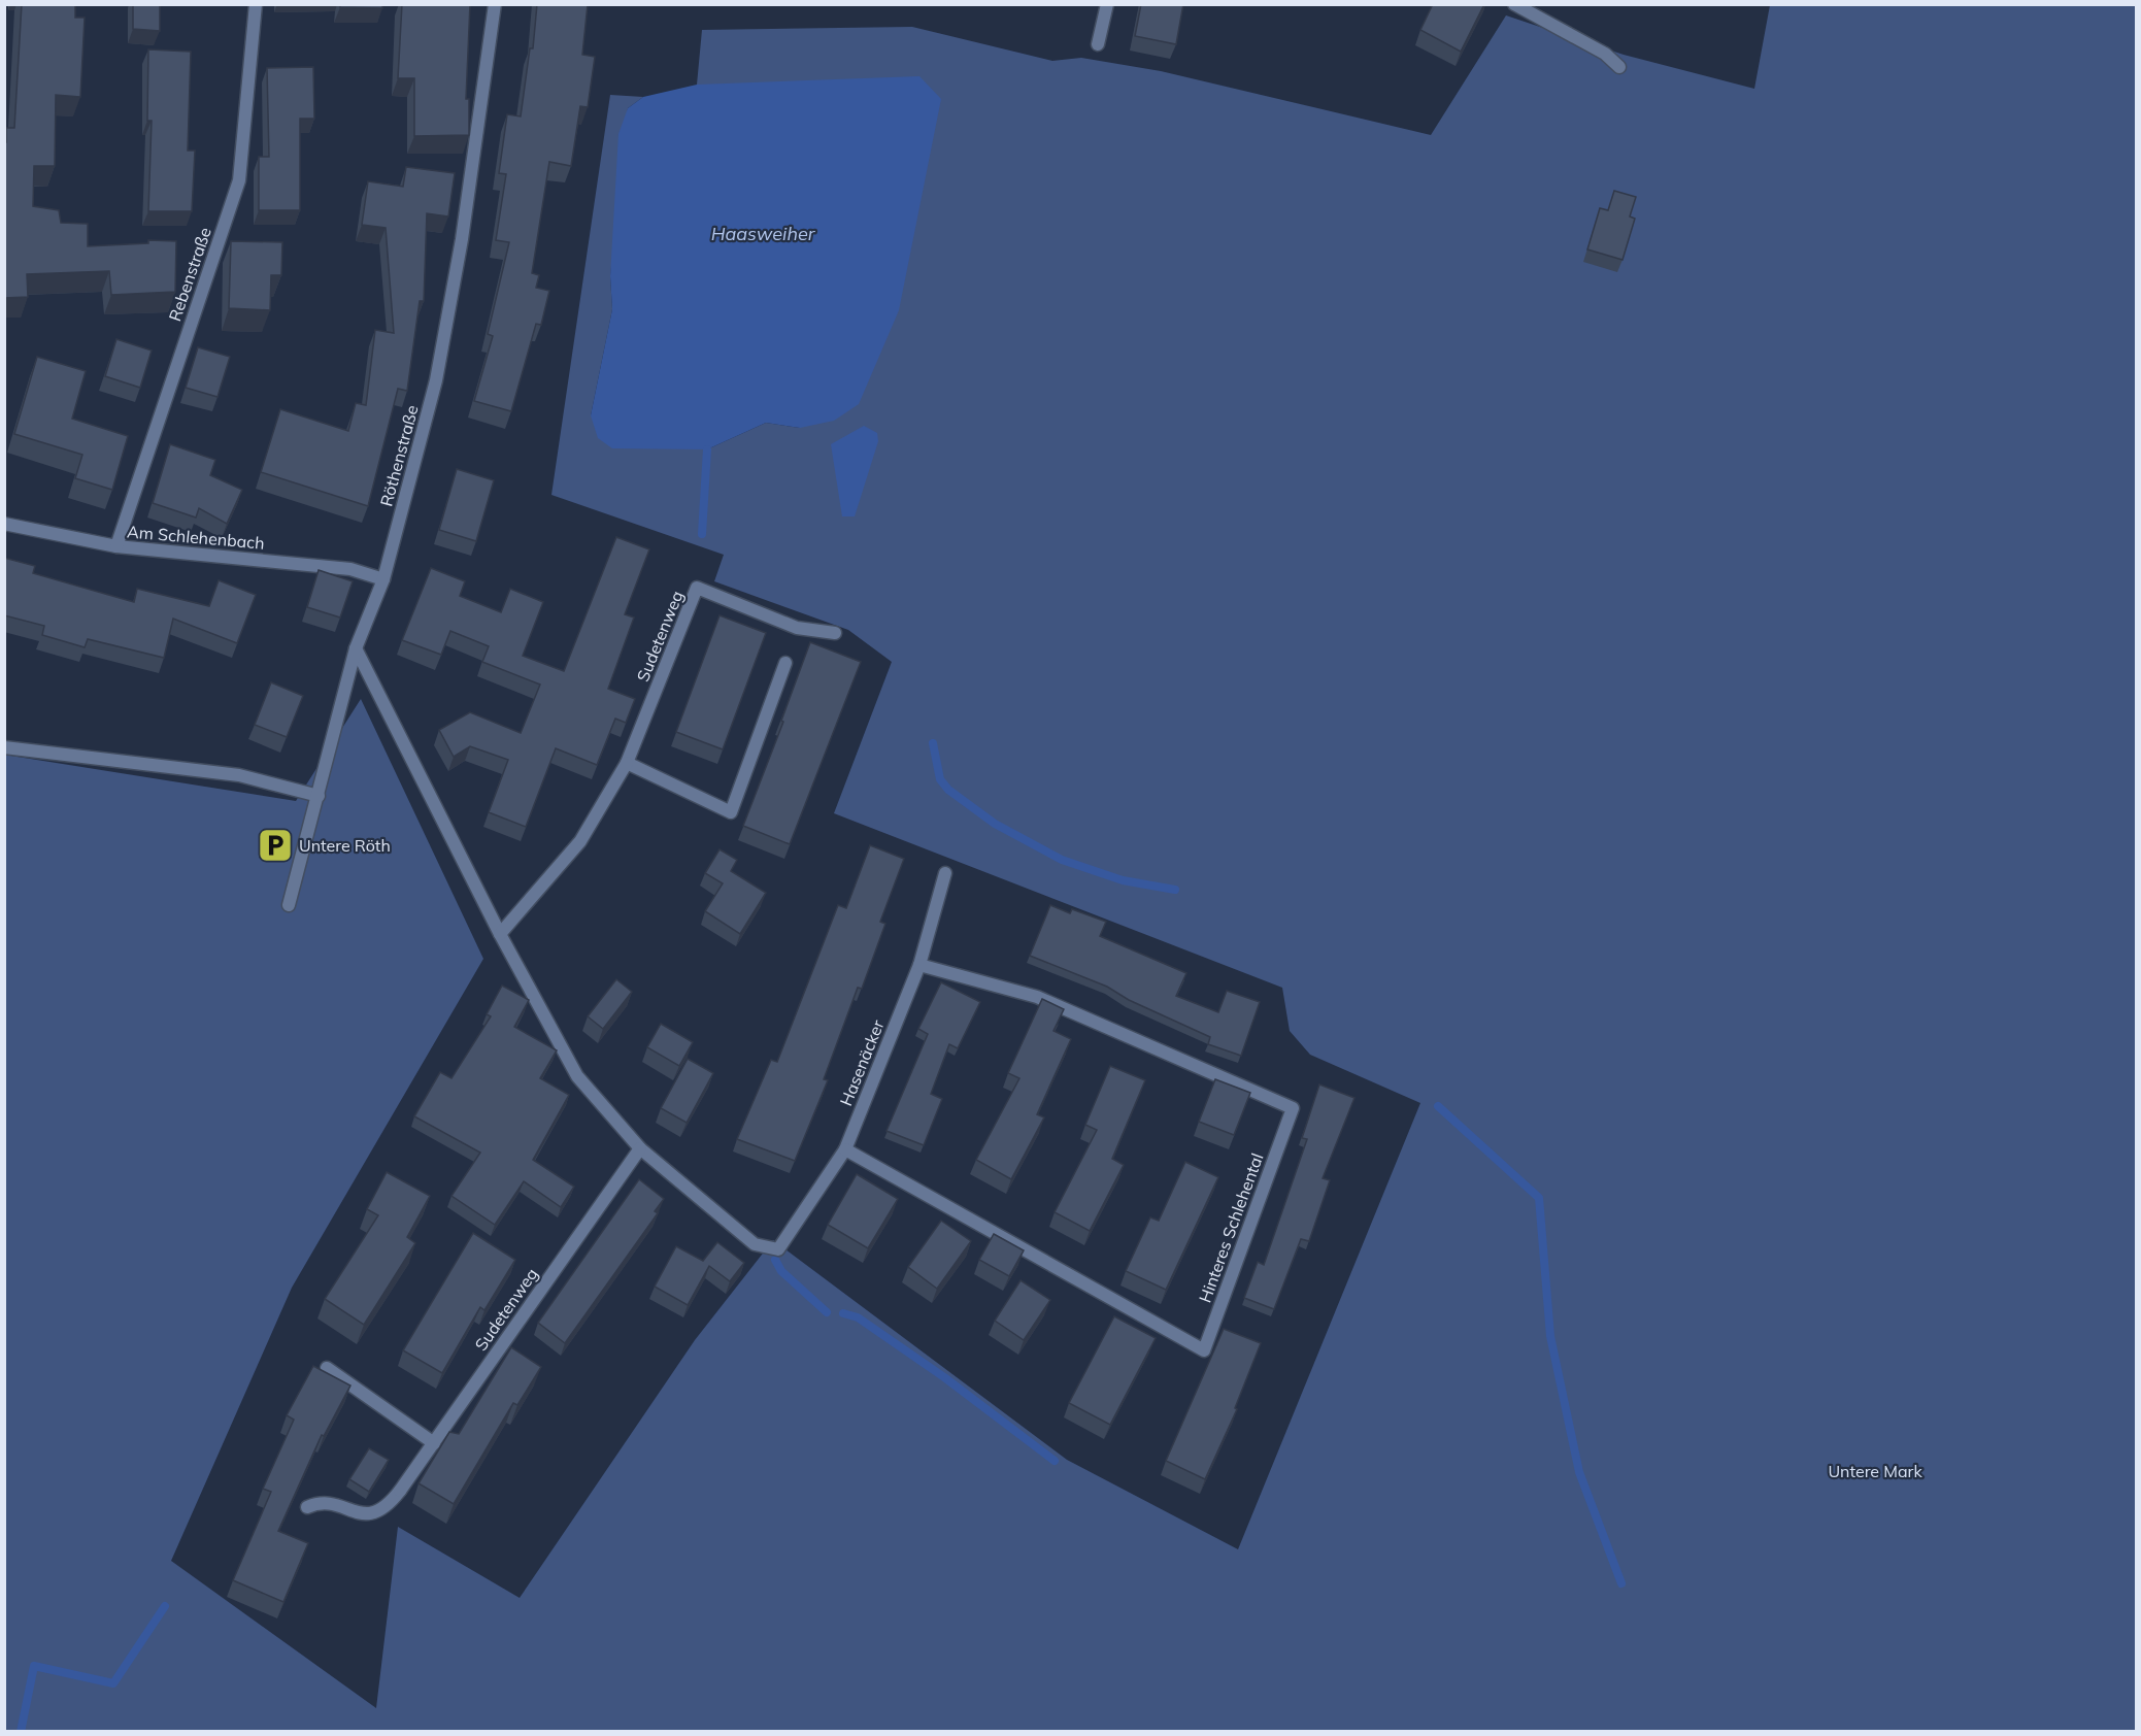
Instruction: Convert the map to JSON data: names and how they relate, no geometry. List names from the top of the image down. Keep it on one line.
{"streets":{"street":["Rebenstraße","Röthenstraße","Am Schlehenbach","Sudetenweg","Hasenäcker","Hinteres Schlehental"]},"crossings":[["Rebenstraße","Am Schlehenbach"],["Röthenstraße","Am Schlehenbach"],["Sudetenweg","Hasenäcker"],["Hasenäcker","Hinteres Schlehental"]],"water":["Haasweiher"],"parks":["Untere Mark"],"places":{"parking":["Untere Röth"]}}
